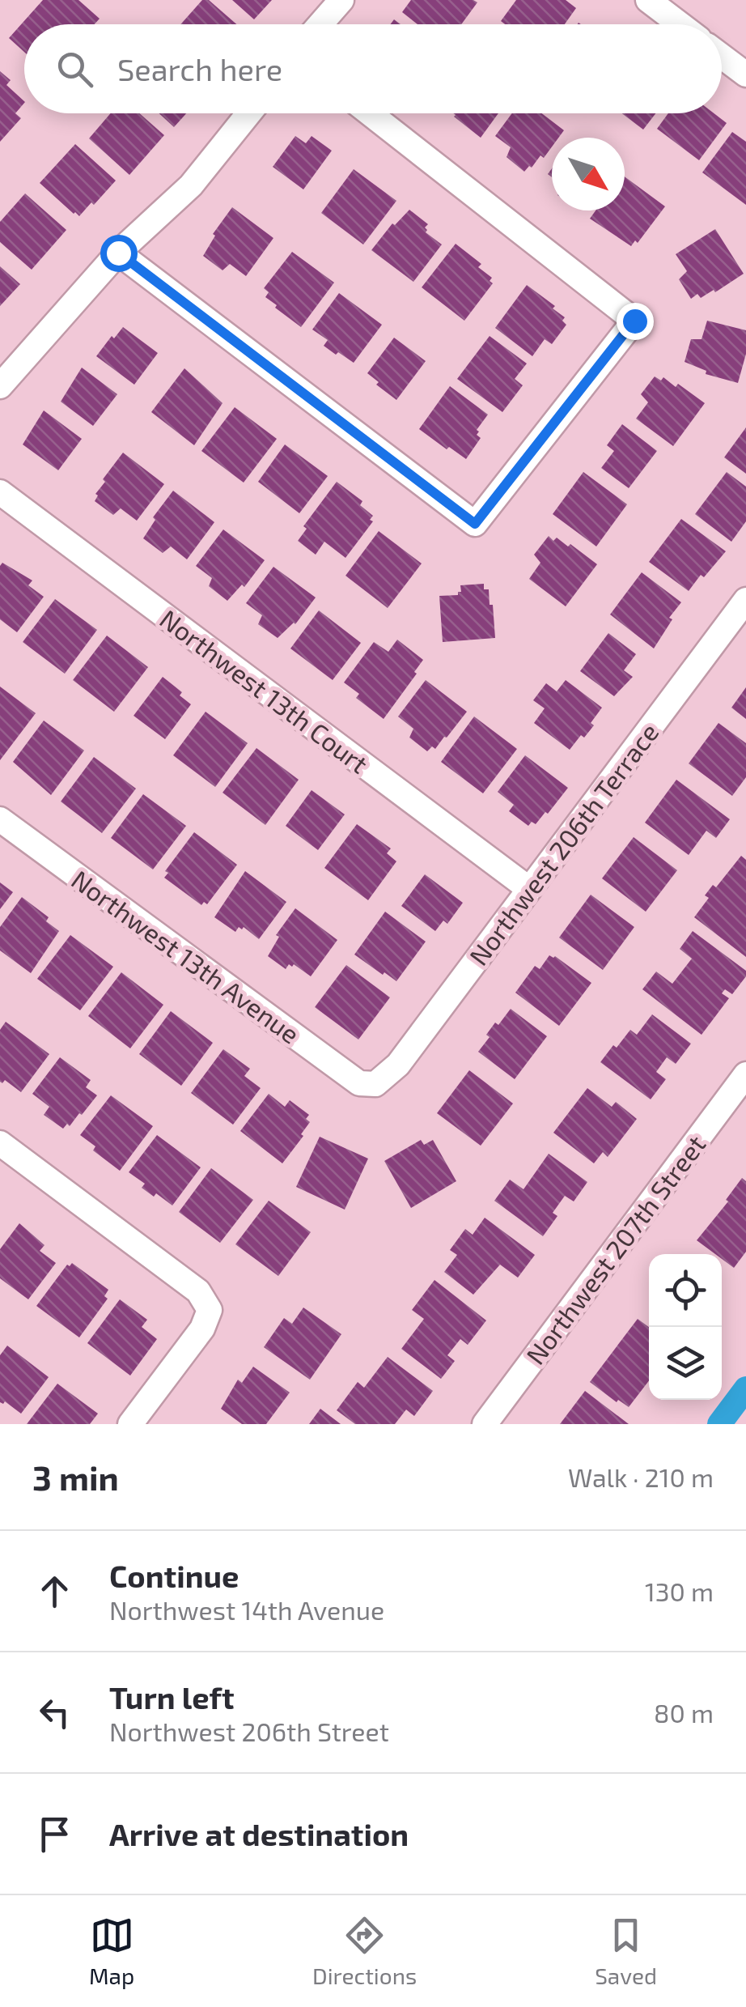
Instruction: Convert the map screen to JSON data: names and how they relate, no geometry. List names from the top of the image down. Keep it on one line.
{"streets":{"street":["Northwest 13th Court","Northwest 206th Terrace","Northwest 13th Avenue","Northwest 207th Street"]},"crossings":[["Northwest 13th Court","Northwest 206th Terrace"],["Northwest 206th Terrace","Northwest 13th Avenue"]],"north":"bottom right","page":{"search":"Search here","heading":["3 min","Walk · 210 m"],"list":[["Continue","Northwest 14th Avenue","130 m"],["Turn left","Northwest 206th Street","80 m"],"Arrive at destination"],"nav":["Map","Directions","Saved"]}}
